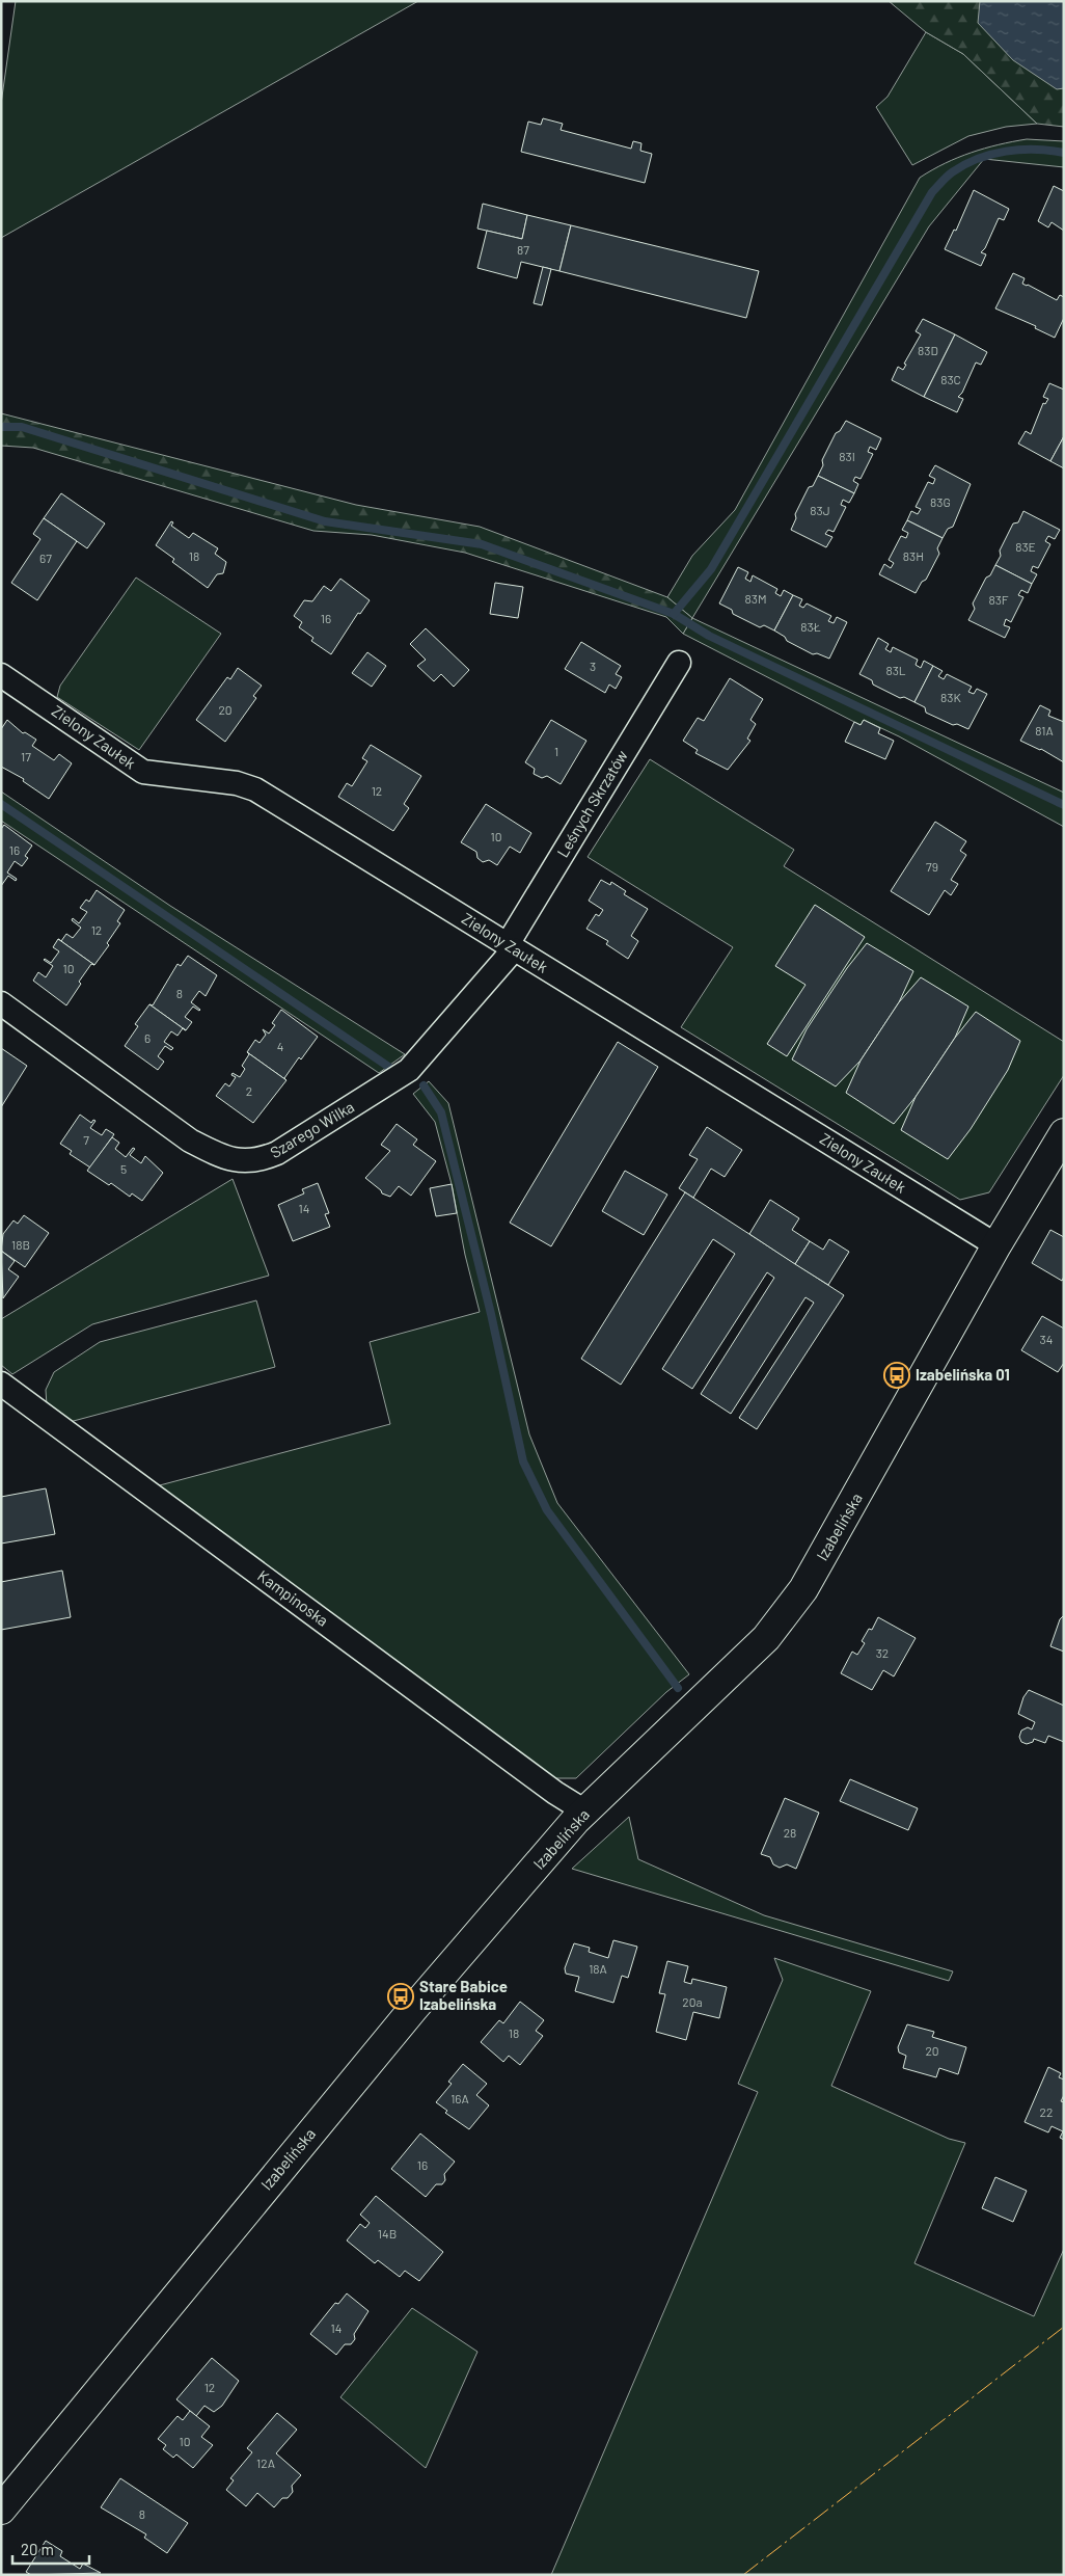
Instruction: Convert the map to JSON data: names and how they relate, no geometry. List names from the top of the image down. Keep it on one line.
{"streets":{"street":["Zielony Zaułek","Leśnych Skrzatów","Szarego Wilka","Izabelińska","Kampinoska"]},"crossings":[["Zielony Zaułek","Leśnych Skrzatów"],["Zielony Zaułek","Szarego Wilka"],["Zielony Zaułek","Izabelińska"],["Leśnych Skrzatów","Szarego Wilka"],["Izabelińska","Kampinoska"]],"places":{"bus stop":["Izabelińska 01","Stare Babice Izabelińska"]},"house_numbers":["87","83D","83C","83I","83G","83J","83E","18","83H","67","83M","83F","16","83Ł","3","83L","83K","20","81A","1","17","12","10","16","79","12","10","8","6","4","2","7","5","14","18B","34","32","28","18A","20a","18","20","16A","22","16","14B","14","12","10","12A","8"],"scale_bar":"20 m"}
